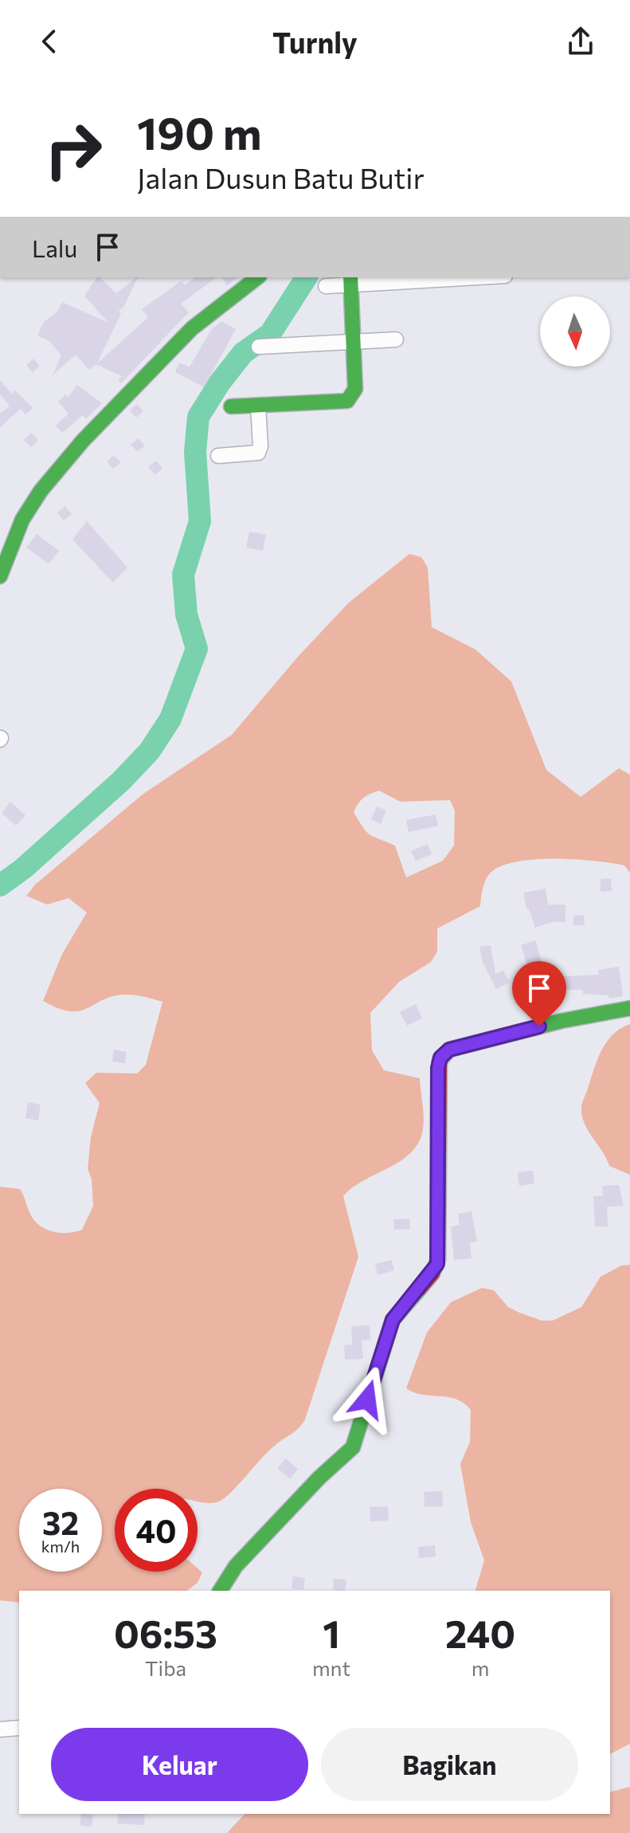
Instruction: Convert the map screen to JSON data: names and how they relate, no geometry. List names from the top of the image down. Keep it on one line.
{"north":"bottom","page":{"header":"Turnly","turn":["190 m","Jalan Dusun Batu Butir"],"then":"Lalu","speed":"32 km/h","limit":"40","eta":["06:53","Tiba","1","mnt","240","m"],"buttons":["Keluar","Bagikan"]}}
